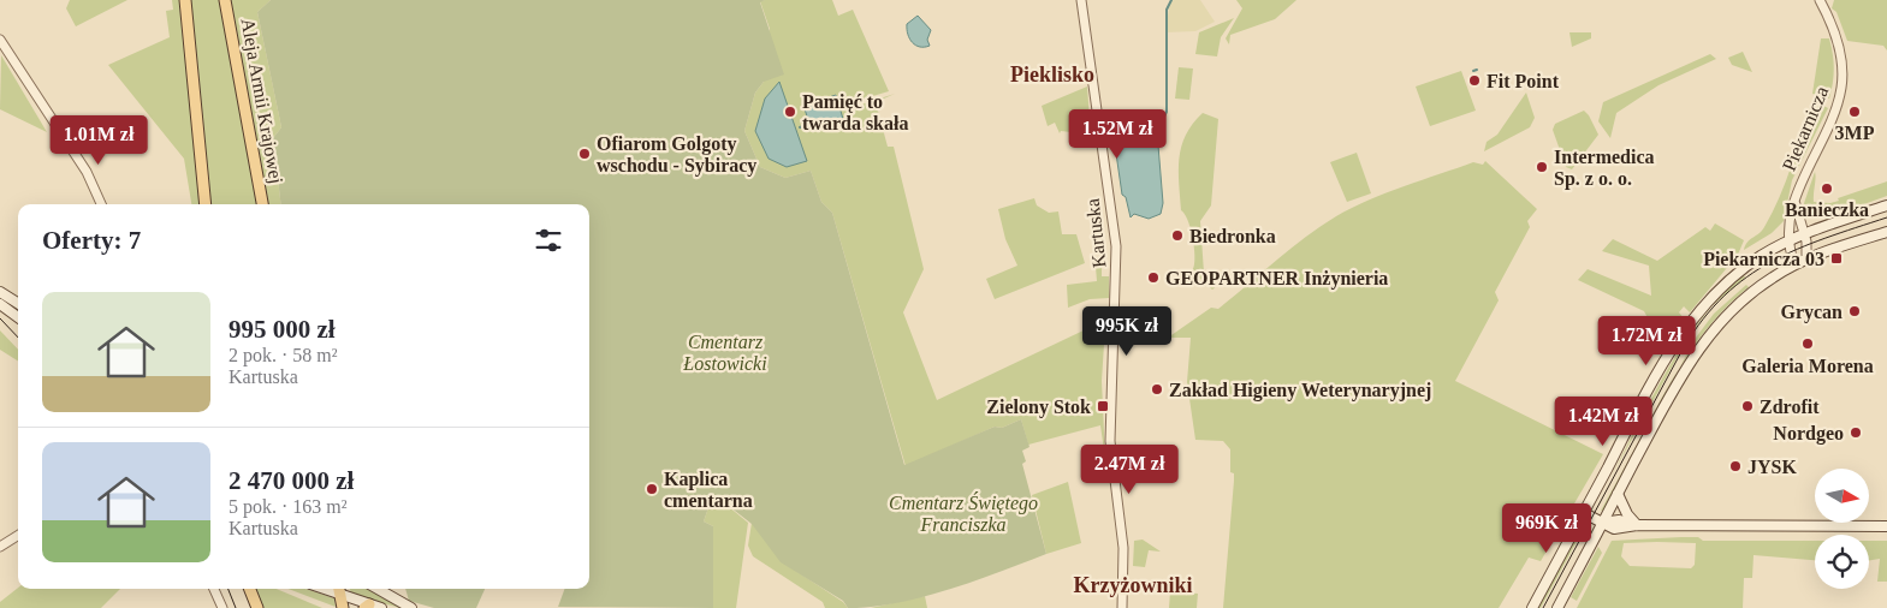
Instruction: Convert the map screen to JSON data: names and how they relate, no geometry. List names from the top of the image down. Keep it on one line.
{"streets":{"main road":["Aleja Armii Krajowej"],"street":["Piekarnicza","Kartuska"]},"districts":["Pieklisko","Krzyżowniki"],"parks":["Cmentarz Łostowicki","Cmentarz Świętego Franciszka"],"places":{"other":["Fit Point","Pamięć to twarda skała","3MP","Ofiarom Golgoty wschodu - Sybiracy","Intermedica Sp. z o. o.","Banieczka","Biedronka","GEOPARTNER Inżynieria","Grycan","Galeria Morena","Zakład Higieny Weterynaryjnej","Zdrofit","Nordgeo","JYSK","Kaplica cmentarna"],"transit":["Piekarnicza 03","Zielony Stok"]},"north":"right","page":{"price":["1.52M zł","1.01M zł","995K zł","1.72M zł","1.42M zł","2.47M zł","969K zł"],"heading":"Oferty: 7","list":[{"name":"995 000 zł","note":"2 pok. · 58 m² · Kartuska"},{"name":"2 470 000 zł","note":"5 pok. · 163 m² · Kartuska"}]}}
